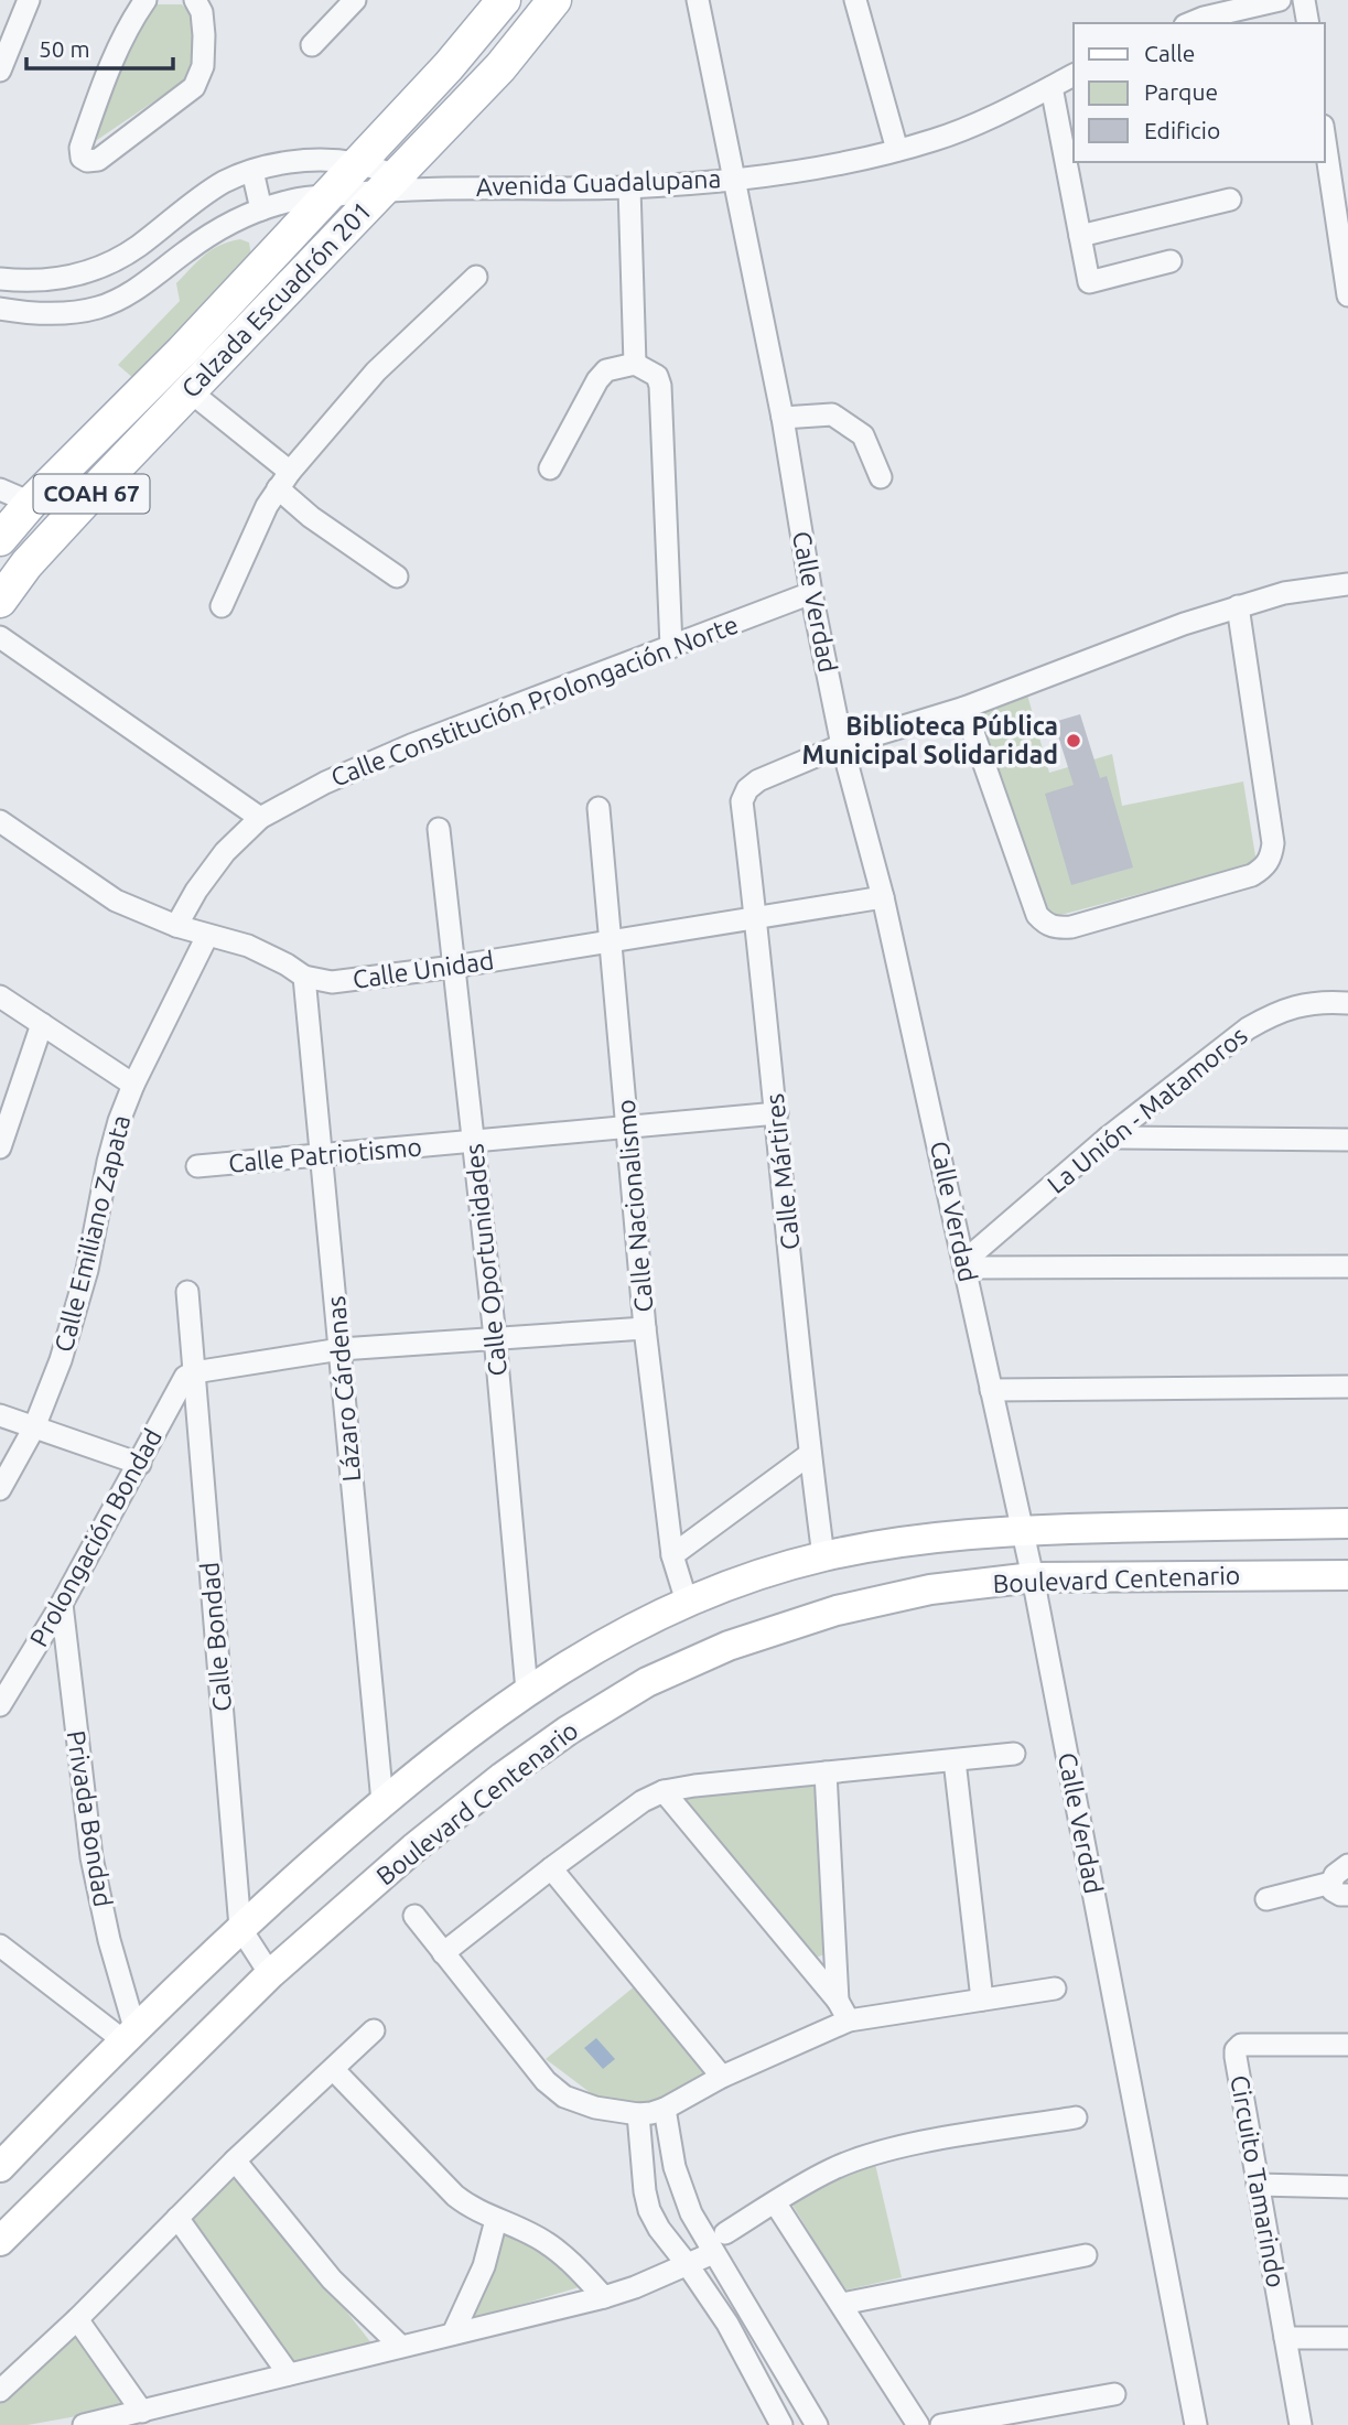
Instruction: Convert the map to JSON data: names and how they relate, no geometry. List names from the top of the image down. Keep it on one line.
{"streets":{"main road":["Calzada Escuadrón 201","COAH 67","Boulevard Centenario"],"street":["Avenida Guadalupana","Calle Verdad","Calle Constitución Prolongación Norte","Calle Unidad","La Unión - Matamoros","Calle Patriotismo","Calle Mártires","Calle Nacionalismo","Calle Emiliano Zapata","Calle Oportunidades","Lázaro Cárdenas","Prolongación Bondad","Calle Bondad","Privada Bondad","Circuito Tamarindo"]},"crossings":[["Avenida Guadalupana","Calzada Escuadrón 201"],["Avenida Guadalupana","Calle Verdad"],["Calle Verdad","Calle Constitución Prolongación Norte"],["Calle Verdad","Calle Unidad"],["Calle Verdad","La Unión - Matamoros"],["Calle Verdad","Calle Mártires"],["Calle Verdad","Boulevard Centenario"],["Calle Constitución Prolongación Norte","Calle Unidad"],["Calle Unidad","Calle Mártires"],["Calle Unidad","Calle Nacionalismo"],["Calle Unidad","Calle Emiliano Zapata"],["Calle Unidad","Calle Oportunidades"],["Calle Unidad","Lázaro Cárdenas"],["Calle Patriotismo","Calle Mártires"],["Calle Patriotismo","Calle Nacionalismo"],["Calle Patriotismo","Calle Oportunidades"],["Calle Patriotismo","Lázaro Cárdenas"],["Calle Mártires","Boulevard Centenario"],["Calle Nacionalismo","Boulevard Centenario"],["Calle Oportunidades","Boulevard Centenario"],["Lázaro Cárdenas","Boulevard Centenario"],["Prolongación Bondad","Calle Bondad"],["Prolongación Bondad","Privada Bondad"],["Boulevard Centenario","Calle Bondad"],["Boulevard Centenario","Privada Bondad"]],"places":["Biblioteca Pública Municipal Solidaridad"],"legend":["Calle","Parque","Edificio"],"scale_bar":"50 m"}
